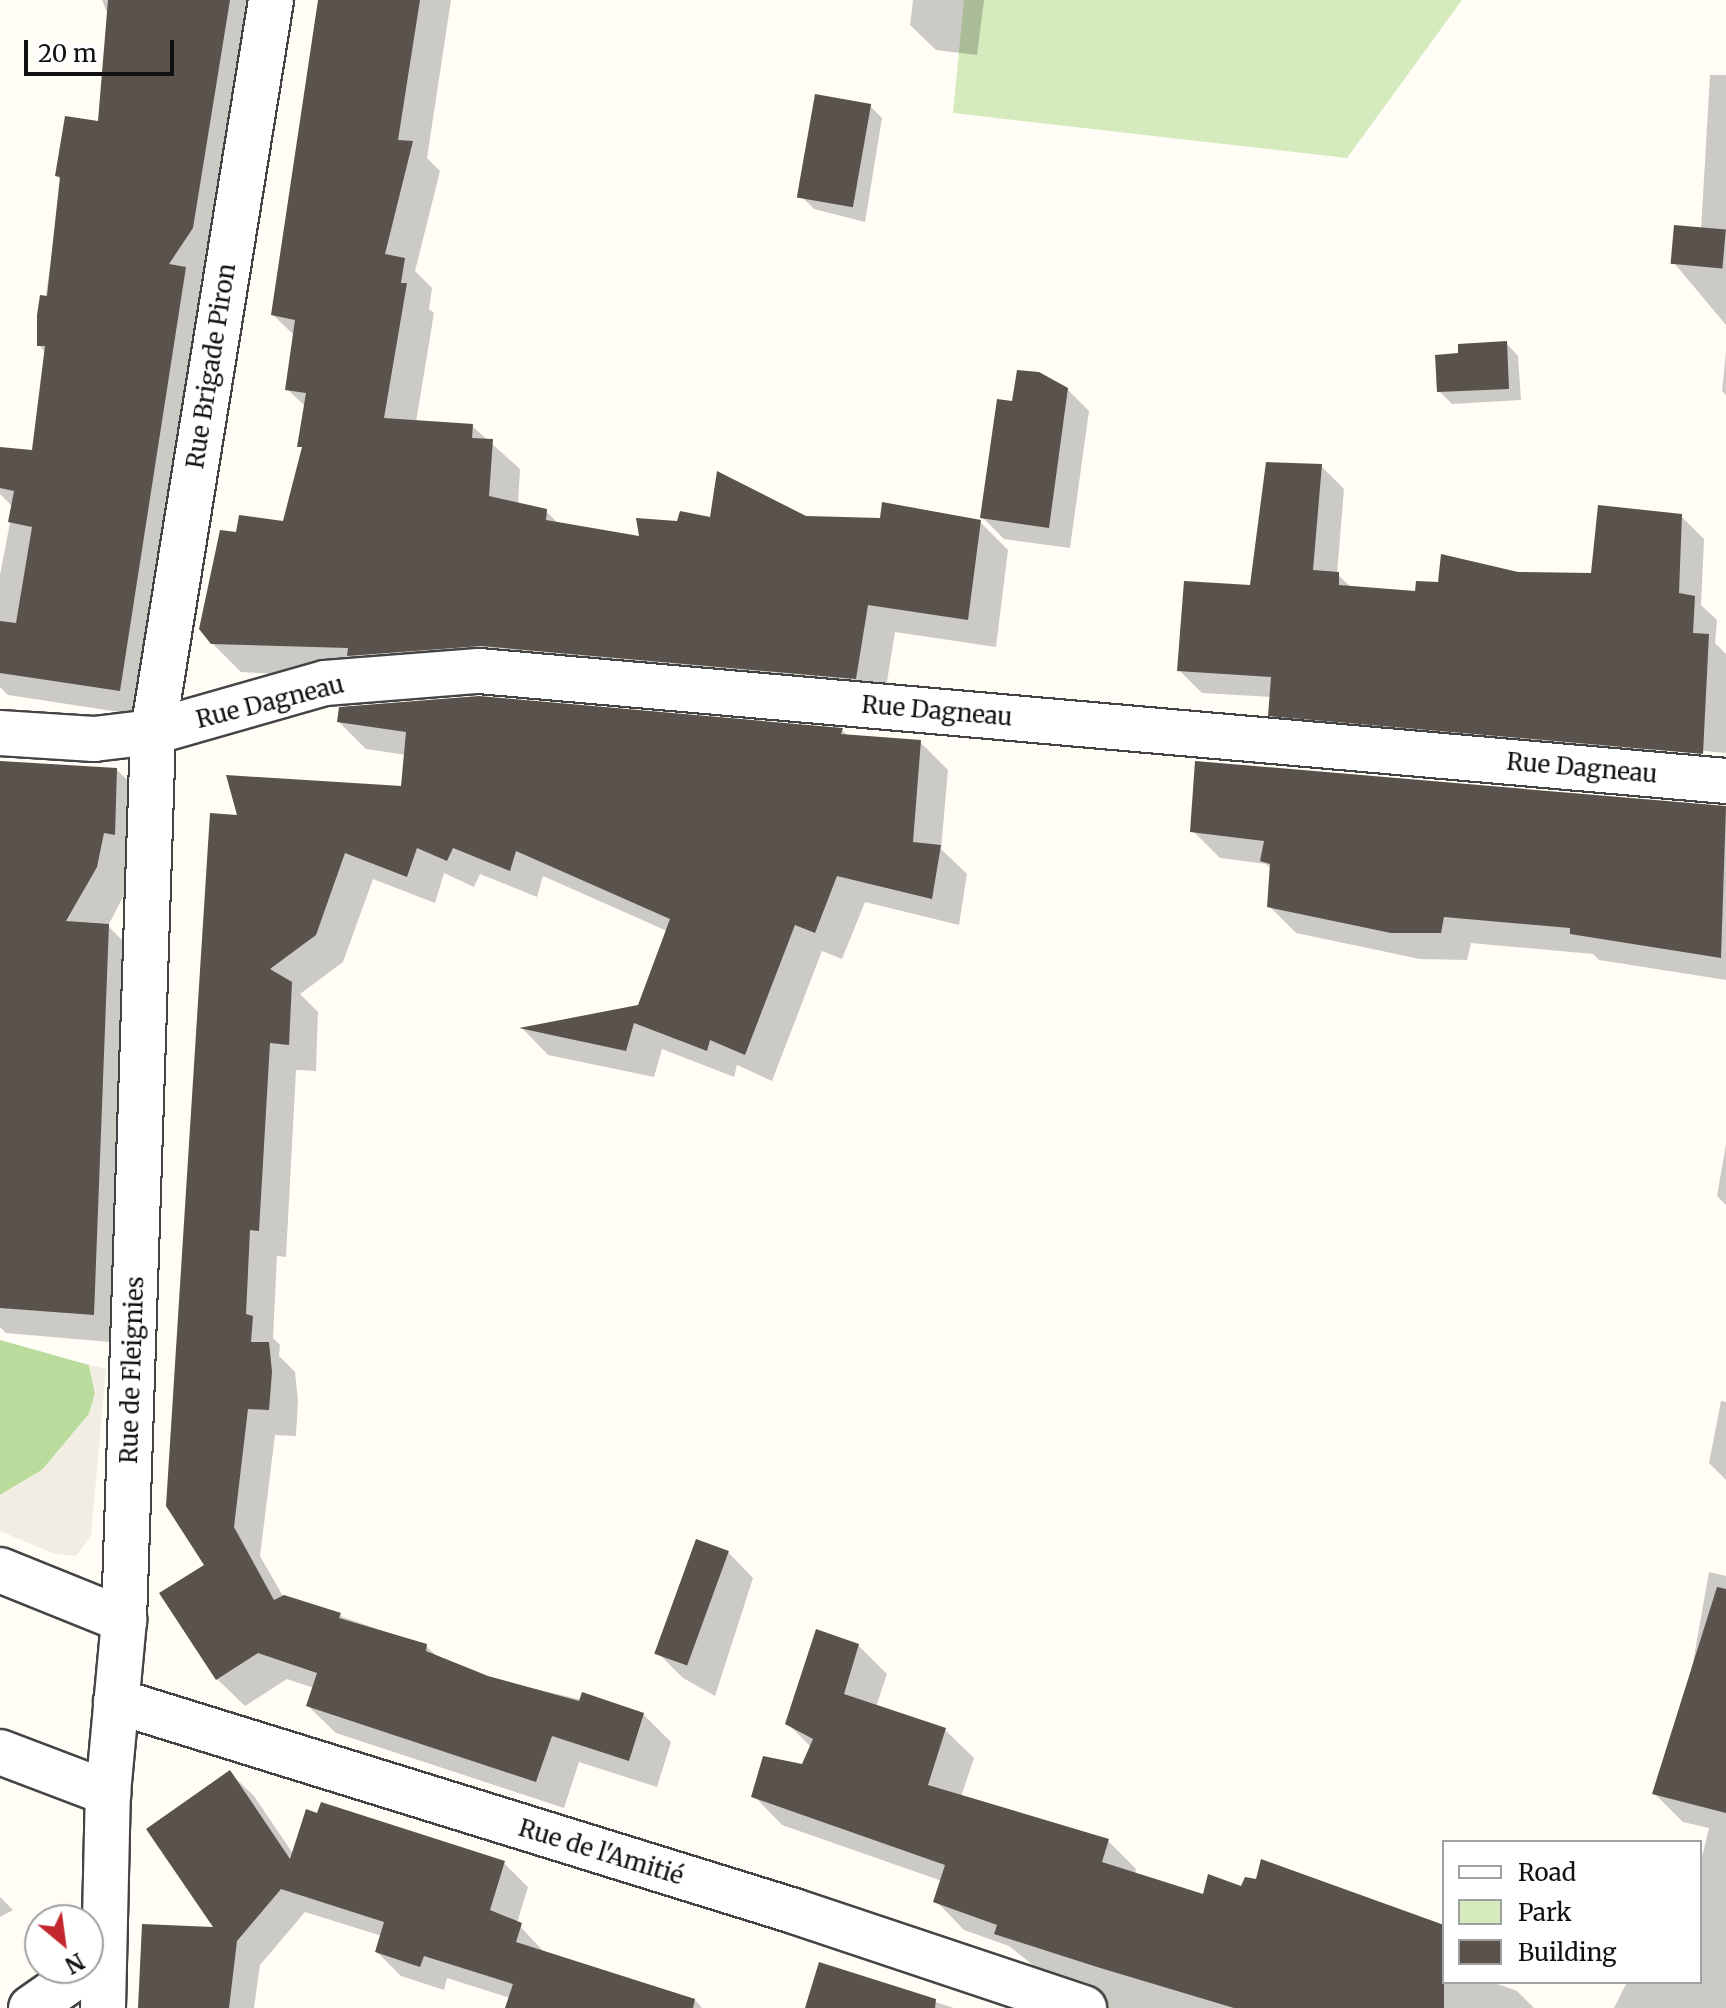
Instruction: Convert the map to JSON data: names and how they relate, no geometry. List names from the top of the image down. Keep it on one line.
{"streets":{"street":["Rue Brigade Piron","Rue Dagneau","Rue de Fleignies","Rue de l'Amitié"]},"crossings":[["Rue Brigade Piron","Rue Dagneau"],["Rue Brigade Piron","Rue de Fleignies"],["Rue Dagneau","Rue de Fleignies"],["Rue de Fleignies","Rue de l'Amitié"]],"legend":["Road","Park","Building"],"scale_bar":"20 m","north":"bottom right"}
